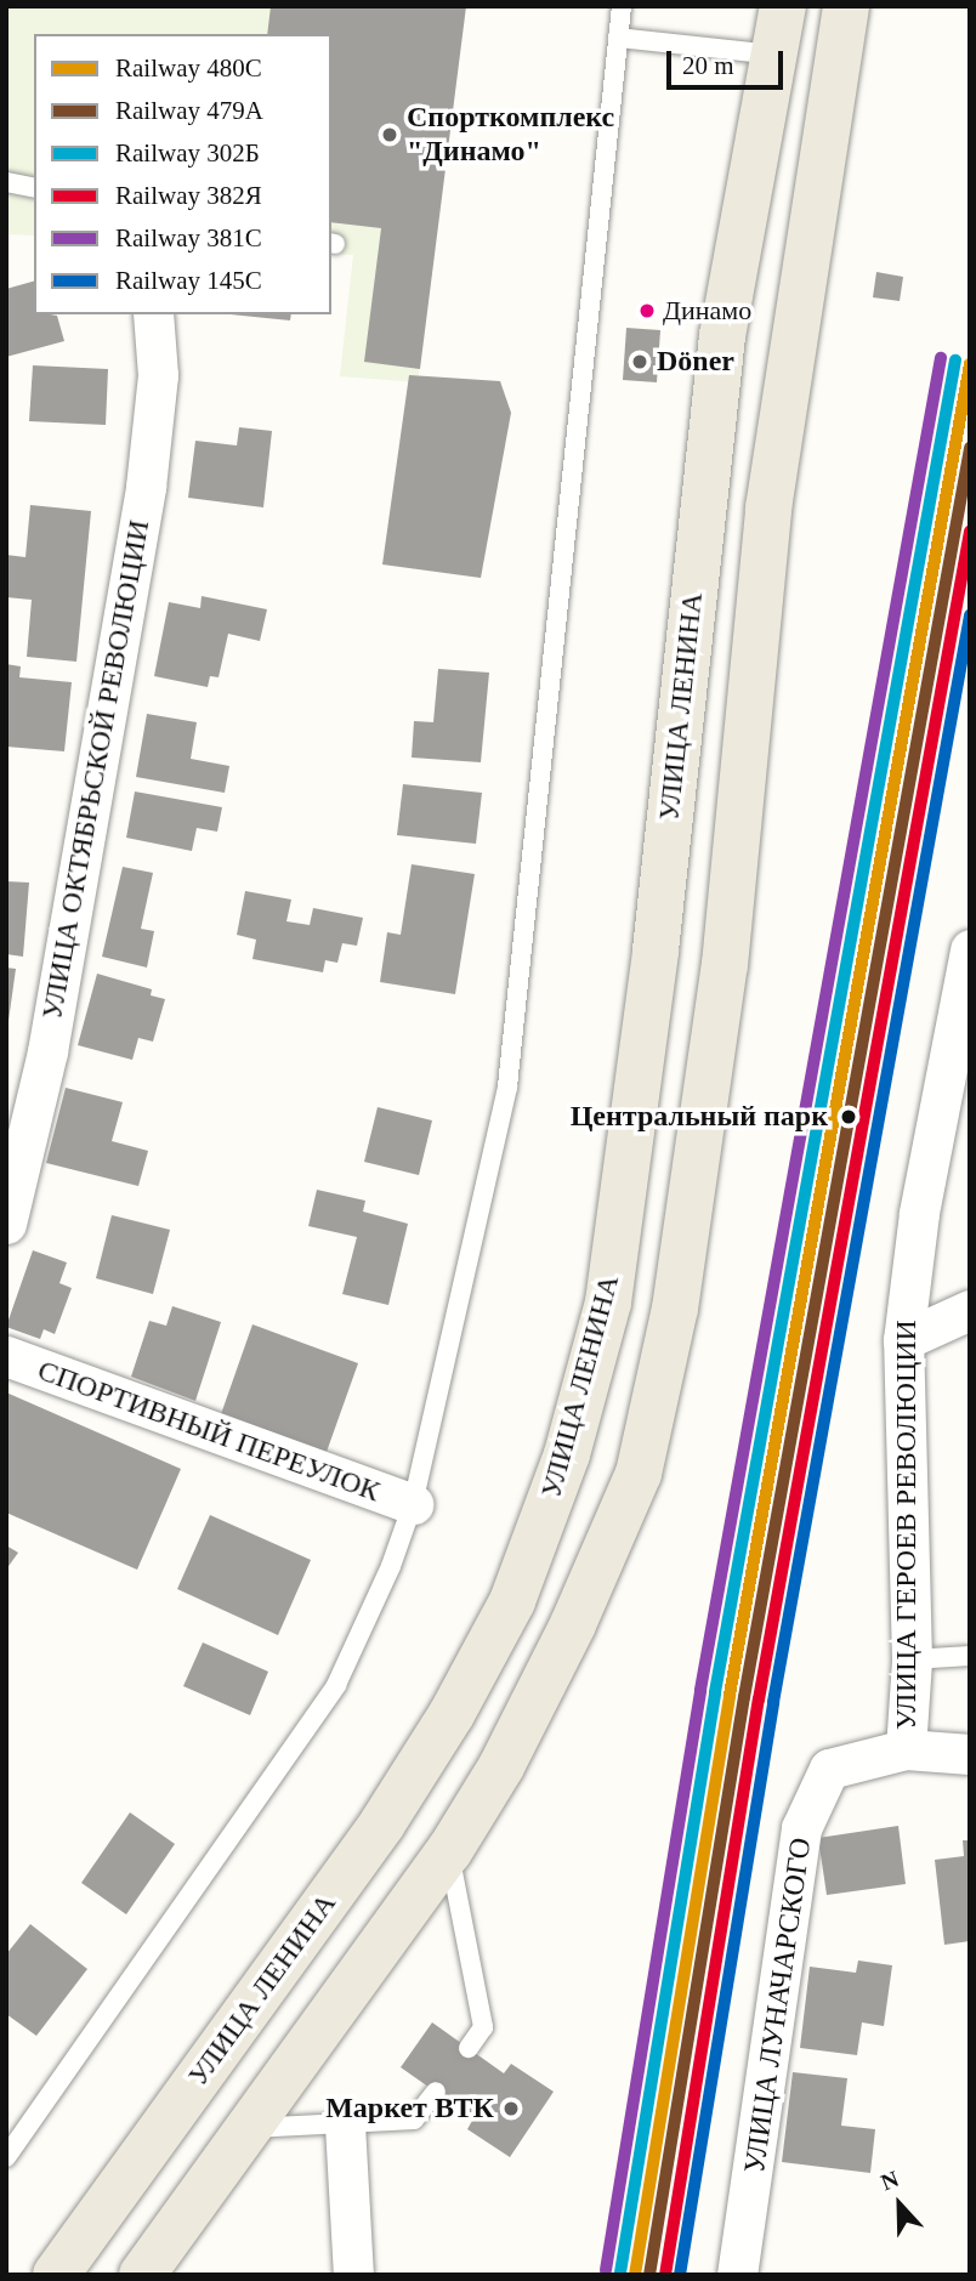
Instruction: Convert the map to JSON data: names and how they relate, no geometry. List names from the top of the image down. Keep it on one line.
{"streets":{"main road":["УЛИЦА ЛЕНИНА"],"street":["УЛИЦА ОКТЯБРЬСКОЙ РЕВОЛЮЦИИ","СПОРТИВНЫЙ ПЕРЕУЛОК","УЛИЦА ГЕРОЕВ РЕВОЛЮЦИИ","УЛИЦА ЛУНАЧАРСКОГО"]},"crossings":[["УЛИЦА ГЕРОЕВ РЕВОЛЮЦИИ","УЛИЦА ЛУНАЧАРСКОГО"]],"places":["Спорткомплекс \"Динамо\"","Динамо","Döner","Центральный парк","Маркет ВТК"],"lines":["rail line 381С","rail line 302Б","rail line 480С","rail line 479А","rail line 382Я","rail line 145С"],"legend":["Railway 480С","Railway 479А","Railway 302Б","Railway 382Я","Railway 381С","Railway 145С"],"scale_bar":"20 m","north":"top"}
